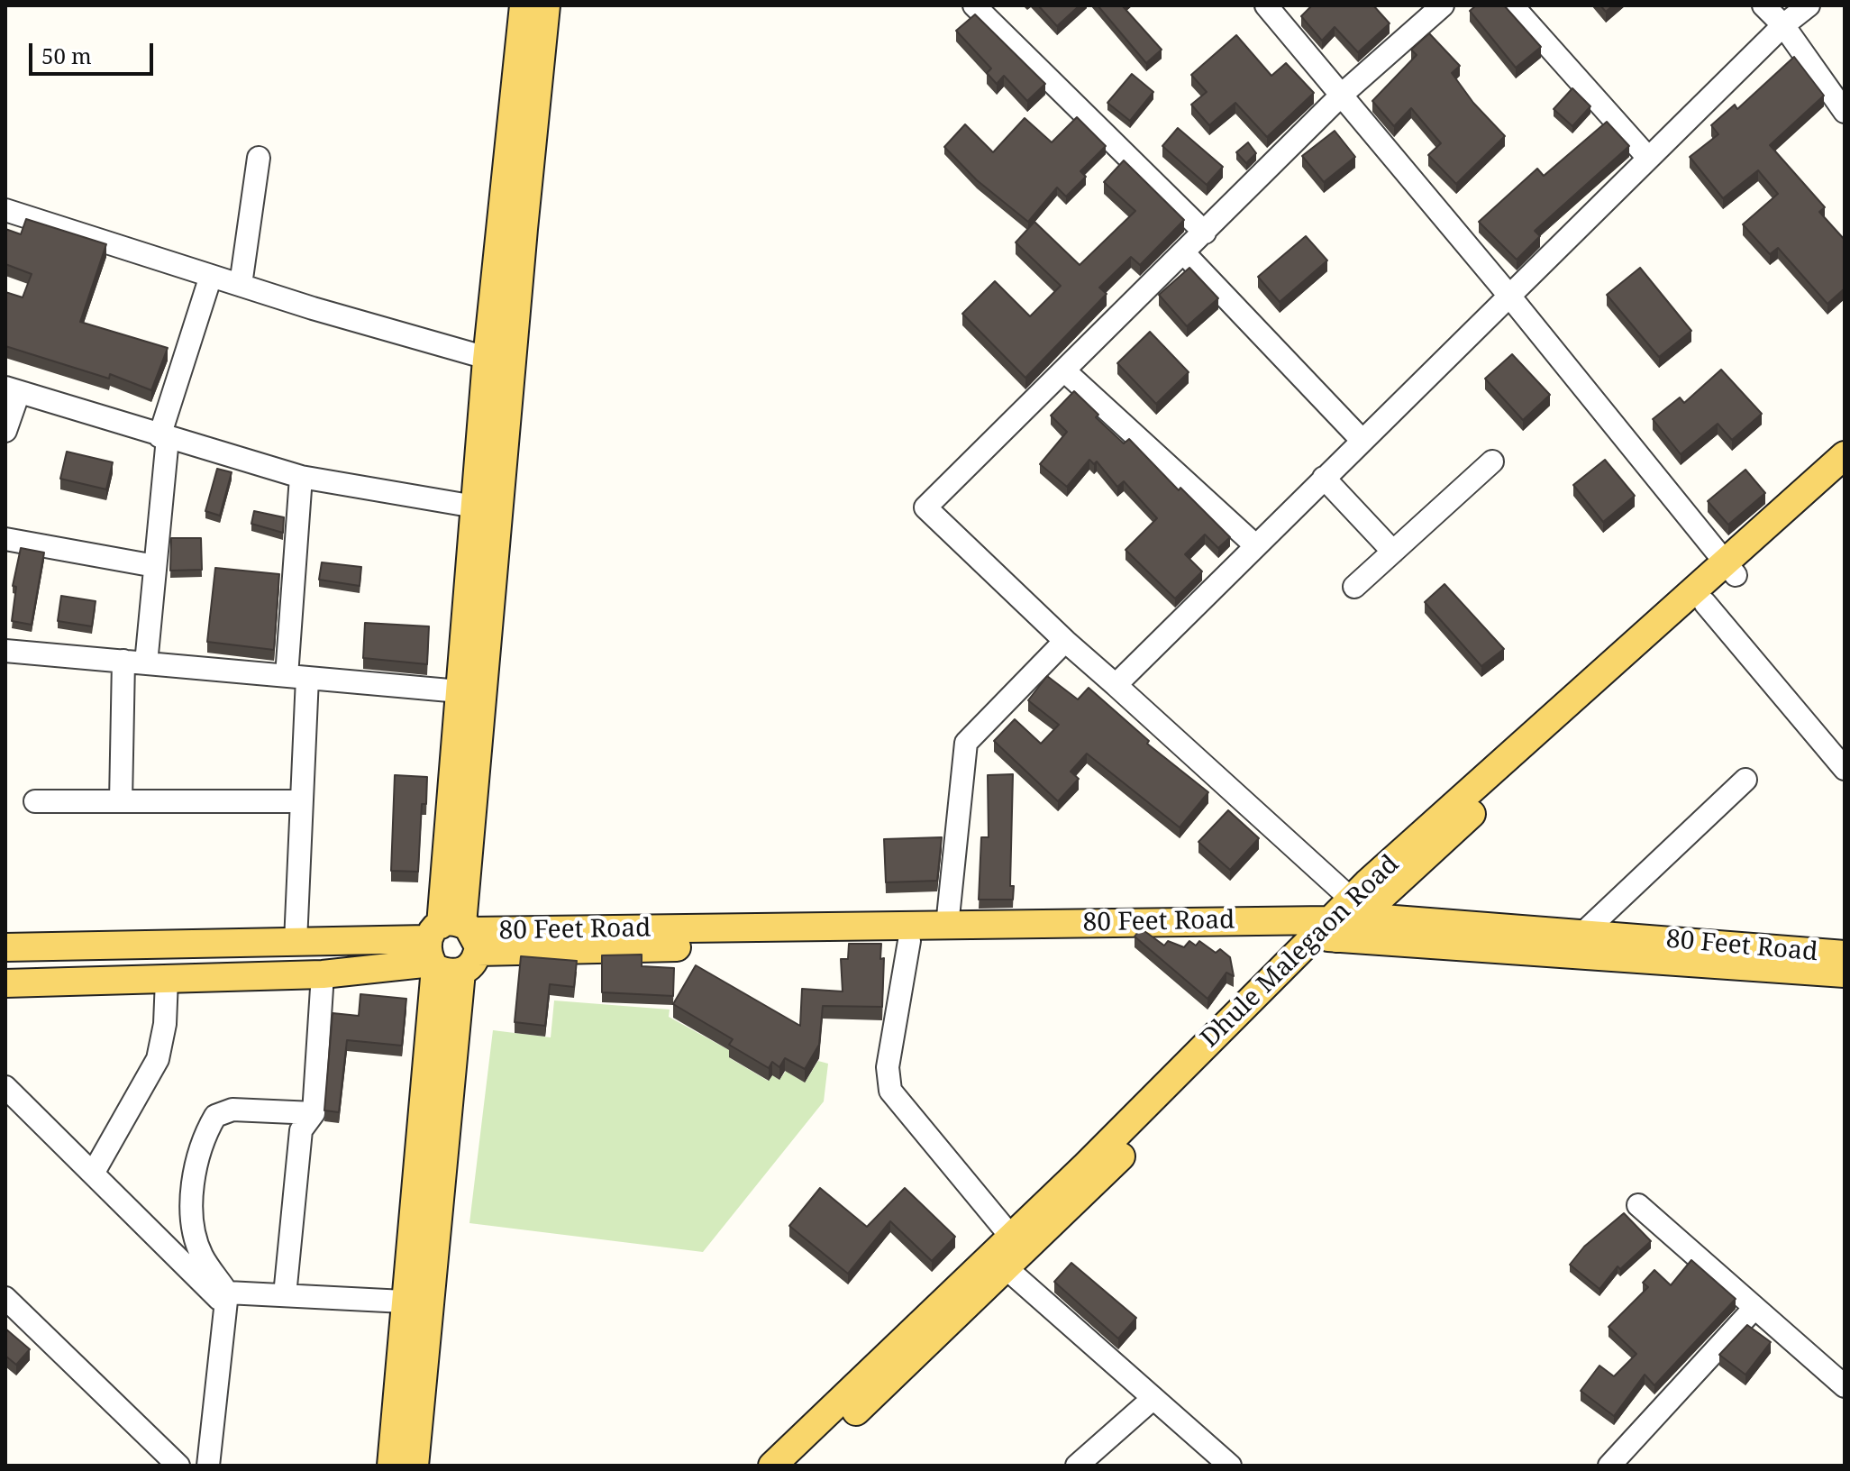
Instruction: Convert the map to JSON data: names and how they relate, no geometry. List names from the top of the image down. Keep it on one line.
{"streets":{"main road":["80 Feet Road","Dhule Malegaon Road"]},"crossings":[["80 Feet Road","Dhule Malegaon Road"]],"scale_bar":"50 m"}
